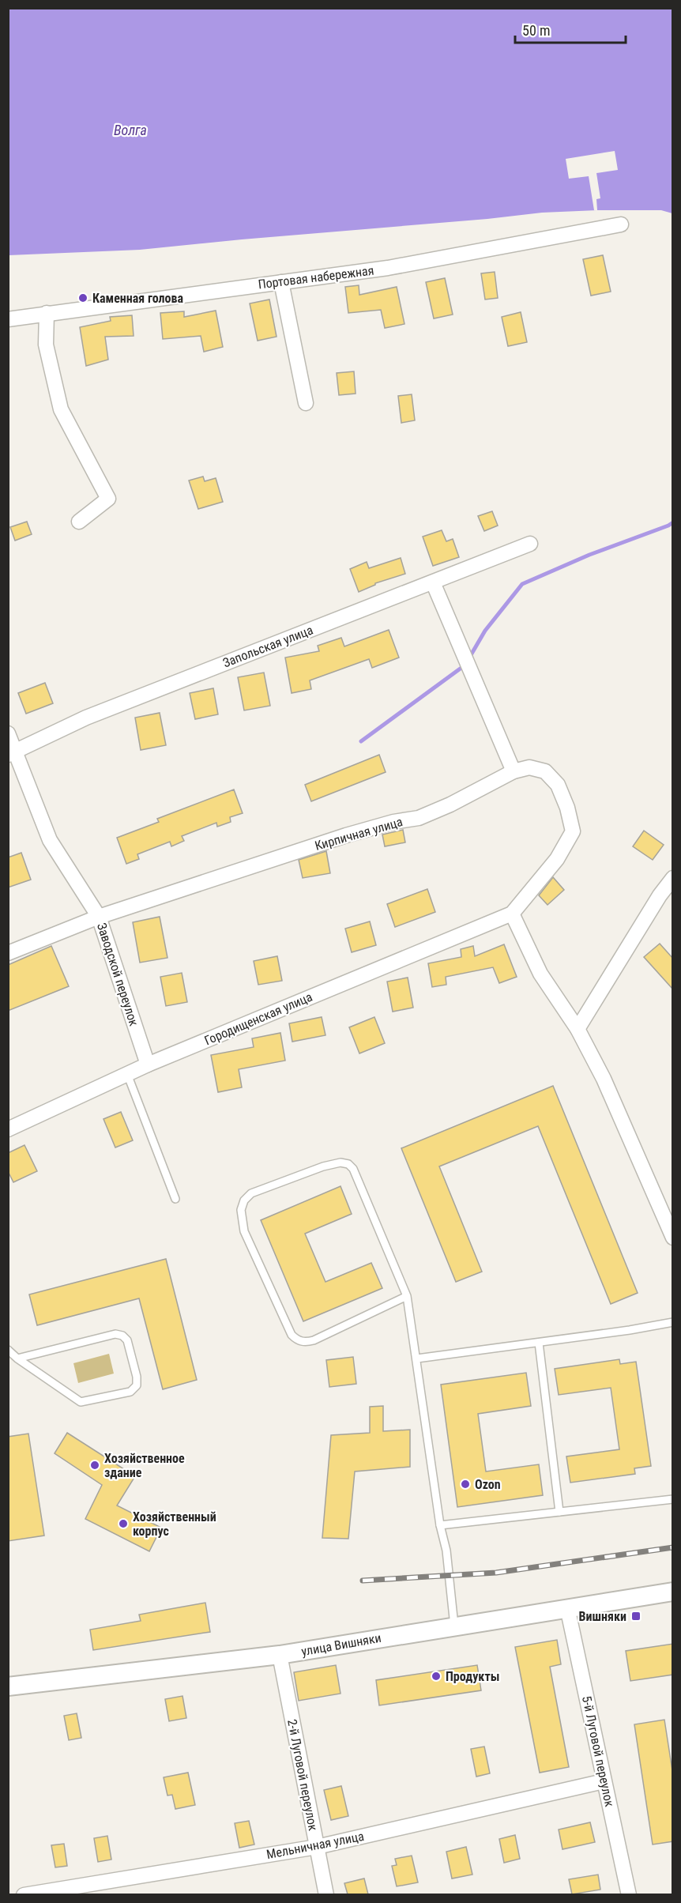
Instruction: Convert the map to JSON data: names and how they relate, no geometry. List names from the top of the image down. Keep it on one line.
{"streets":{"street":["Портовая набережная","Запольская улица","Кирпичная улица","Заводской переулок","Городищенская улица","улица Вишняки","5-й Луговой переулок","2-й Луговой переулок","Мельничная улица"]},"crossings":[["Запольская улица","Заводской переулок"],["Кирпичная улица","Заводской переулок"],["Кирпичная улица","Городищенская улица"],["Заводской переулок","Городищенская улица"],["улица Вишняки","5-й Луговой переулок"],["улица Вишняки","2-й Луговой переулок"],["5-й Луговой переулок","Мельничная улица"],["2-й Луговой переулок","Мельничная улица"]],"water":["Волга"],"places":{"other":["Каменная голова","Хозяйственное здание","Ozon","Хозяйственный корпус","Продукты"],"transit":["Вишняки"]},"scale_bar":"50 m"}
